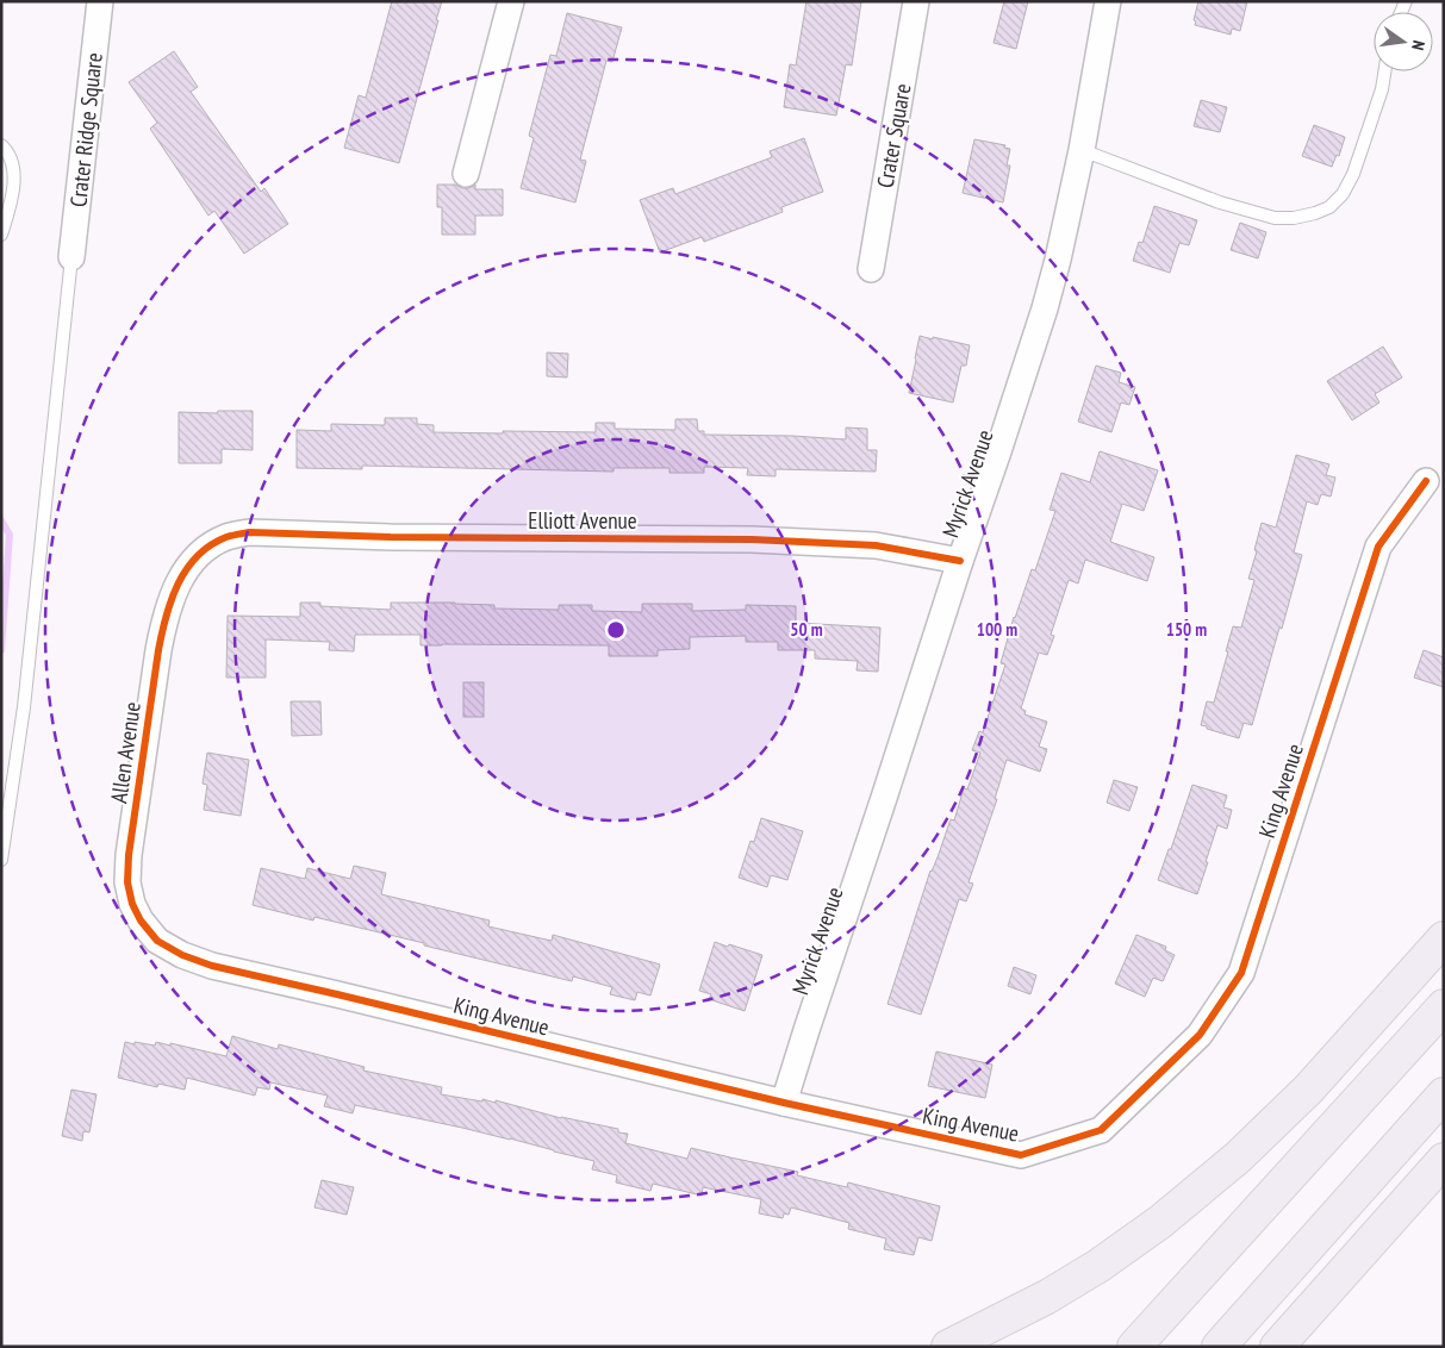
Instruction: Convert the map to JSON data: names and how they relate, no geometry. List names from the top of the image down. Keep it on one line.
{"streets":{"street":["Crater Ridge Square","Crater Square","Myrick Avenue","Elliott Avenue","Allen Avenue","King Avenue"]},"crossings":[["Myrick Avenue","Elliott Avenue"],["Myrick Avenue","King Avenue"],["Elliott Avenue","Allen Avenue"],["Allen Avenue","King Avenue"]],"north":"right","rings":["50 m","100 m","150 m"]}
